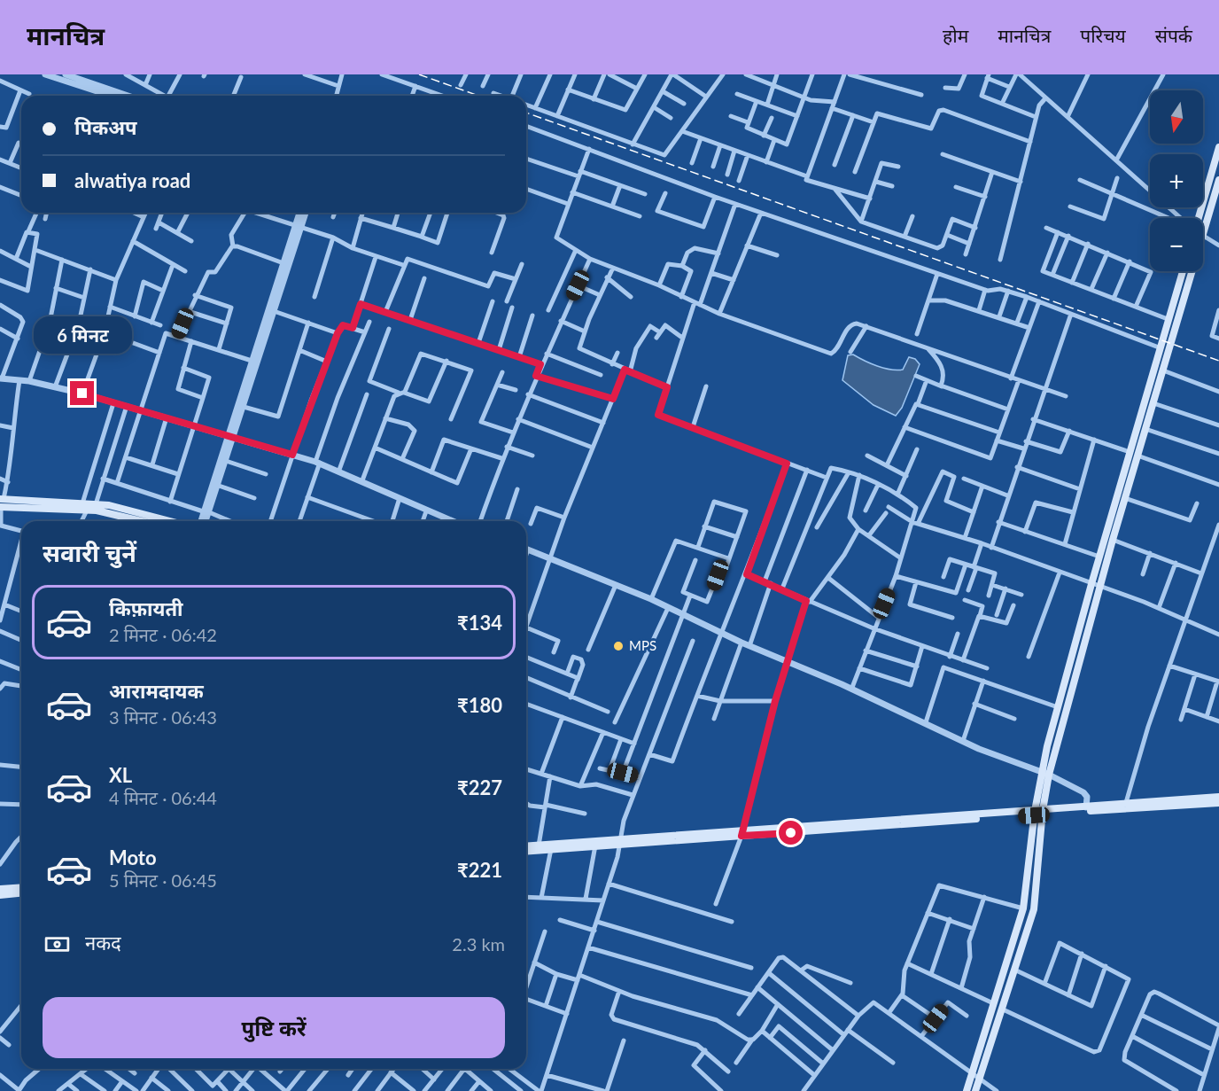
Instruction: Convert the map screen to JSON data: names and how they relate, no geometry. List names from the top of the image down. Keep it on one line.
{"places":["MPS"],"north":"bottom","page":{"header":"मानचित्र","nav":["होम","मानचित्र","परिचय","संपर्क"],"map_buttons":["+","−"],"banner":["पिकअप","alwatiya road"],"bubble":"6 मिनट","heading":"सवारी चुनें","list":[{"name":"किफ़ायती","note":"2 मिनट · 06:42","value":"₹134"},{"name":"आरामदायक","note":"3 मिनट · 06:43","value":"₹180"},{"name":"XL","note":"4 मिनट · 06:44","value":"₹227"},{"name":"Moto","note":"5 मिनट · 06:45","value":"₹221"}],"pay":["नकद","2.3 km"],"buttons":"पुष्टि करें"}}
